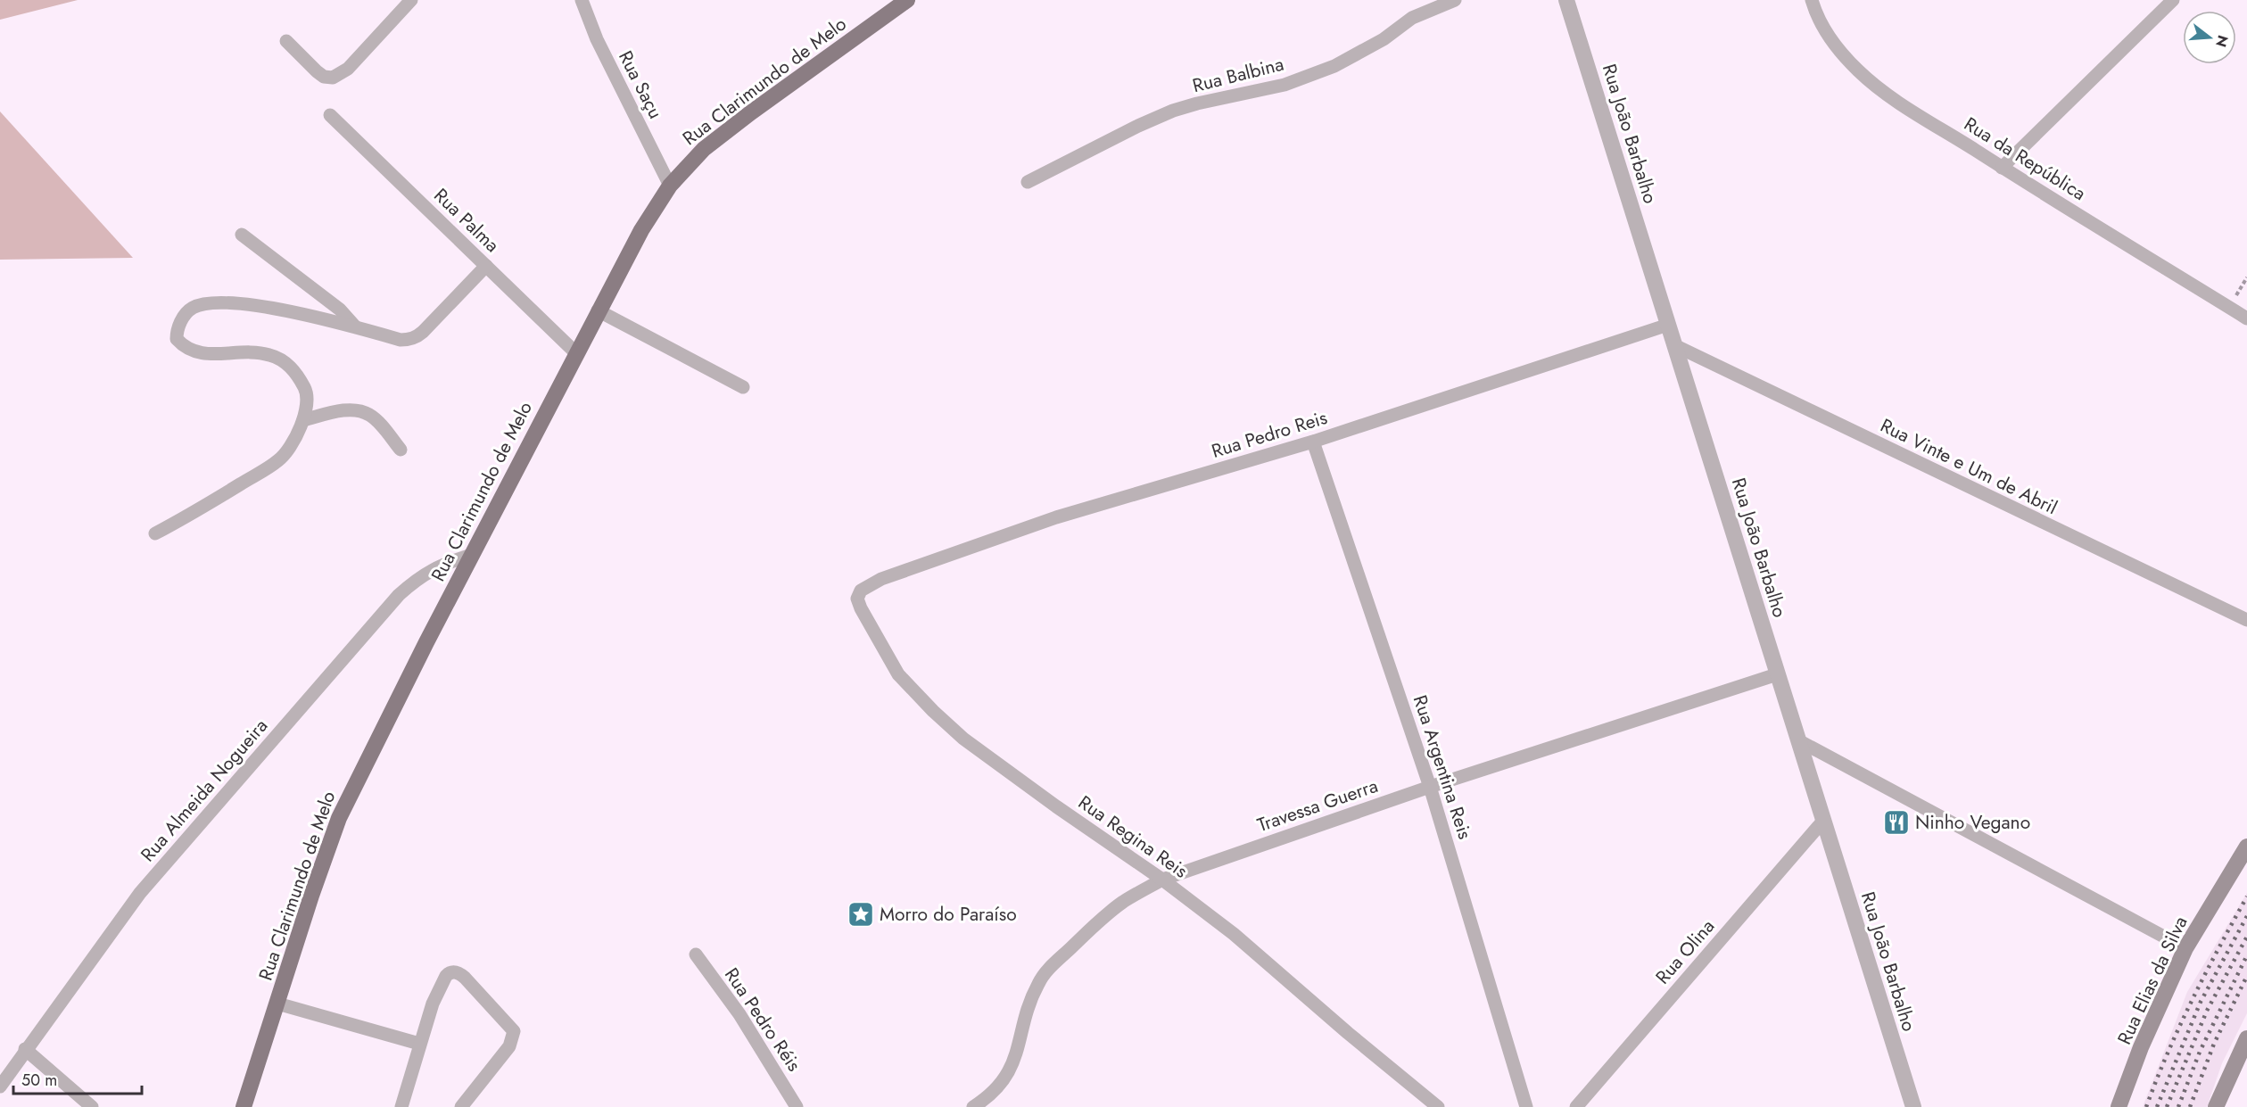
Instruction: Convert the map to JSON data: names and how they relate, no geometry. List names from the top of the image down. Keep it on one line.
{"streets":{"main road":["Rua Clarimundo de Melo","Rua Elias da Silva"],"street":["Rua Balbina","Rua Saçu","Rua João Barbalho","Rua da República","Rua Palma","Rua Pedro Reis","Rua Vinte e Um de Abril","Rua Argentina Reis","Rua Almeida Nogueira","Travessa Guerra","Rua Regina Reis","Rua Olina","Rua Pedro Réis"]},"crossings":[["Rua Clarimundo de Melo","Rua Saçu"],["Rua Clarimundo de Melo","Rua Palma"],["Rua Clarimundo de Melo","Rua Almeida Nogueira"],["Rua João Barbalho","Rua Pedro Reis"],["Rua João Barbalho","Rua Vinte e Um de Abril"],["Rua João Barbalho","Travessa Guerra"],["Rua João Barbalho","Rua Olina"],["Rua Pedro Reis","Rua Argentina Reis"],["Rua Pedro Reis","Rua Regina Reis"],["Rua Argentina Reis","Travessa Guerra"],["Travessa Guerra","Rua Regina Reis"]],"places":{"restaurant":["Ninho Vegano"],"place":["Morro do Paraíso"]},"scale_bar":"50 m","north":"right"}
